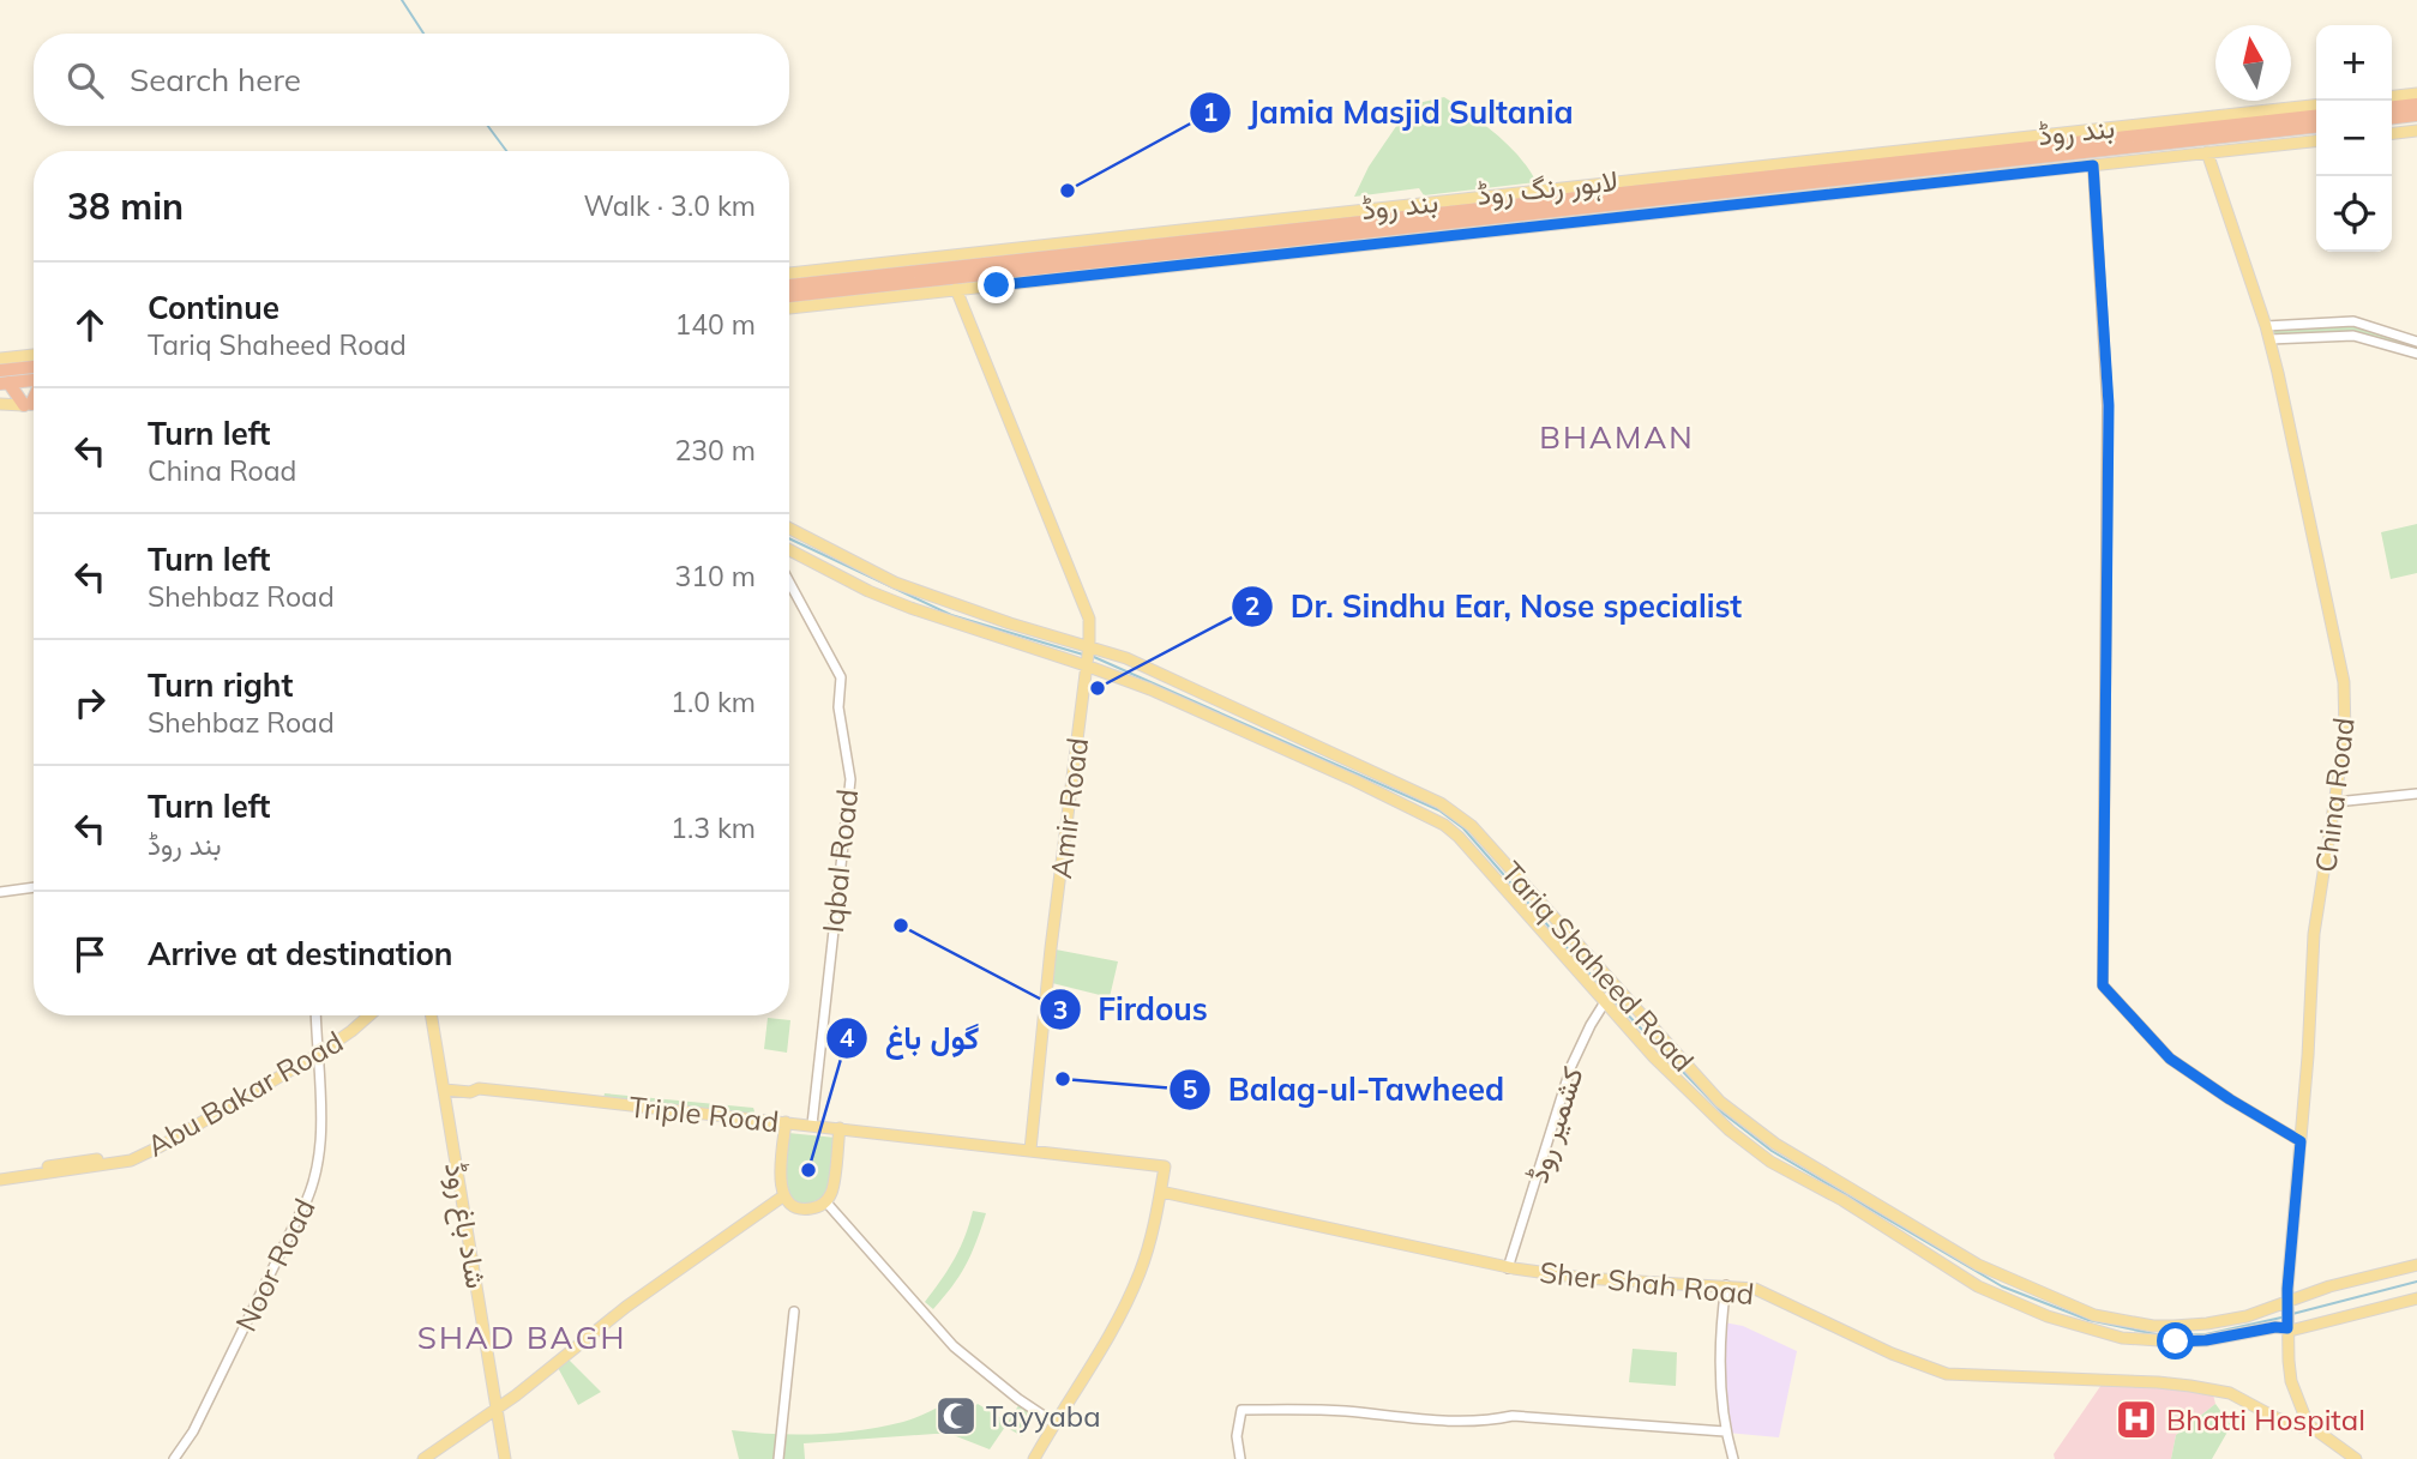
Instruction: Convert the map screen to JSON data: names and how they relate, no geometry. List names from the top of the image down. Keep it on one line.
{"streets":{"highway":["لاہور رنگ روڈ"],"main road":["بند روڈ","China Road","Amir Road","Tariq Shaheed Road","Abu Bakar Road","Triple Road","شاد باغ روڈ","Sher Shah Road"],"street":["Iqbal Road","کشمیر روڈ","Noor Road"]},"crossings":[["بند روڈ","China Road"],["بند روڈ","Amir Road"],["China Road","Tariq Shaheed Road"],["Amir Road","Tariq Shaheed Road"],["Amir Road","Triple Road"],["Iqbal Road","Triple Road"],["Tariq Shaheed Road","کشمیر روڈ"],["Abu Bakar Road","Noor Road"],["Triple Road","شاد باغ روڈ"],["Triple Road","Sher Shah Road"],["کشمیر روڈ","Sher Shah Road"]],"districts":["BHAMAN","SHAD BAGH"],"places":{"other":["Jamia Masjid Sultania","Dr. Sindhu Ear, Nose specialist","Firdous","Balag-ul-Tawheed","گول باغ"],"mosque":["Tayyaba"],"hospital":["Bhatti Hospital"]},"north":"top","page":{"map_buttons":["+","−"],"search":"Search here","heading":["38 min","Walk · 3.0 km"],"list":[["Continue","Tariq Shaheed Road","140 m"],["Turn left","China Road","230 m"],["Turn left","Shehbaz Road","310 m"],["Turn right","Shehbaz Road","1.0 km"],["Turn left","بند روڈ","1.3 km"],"Arrive at destination"]}}
